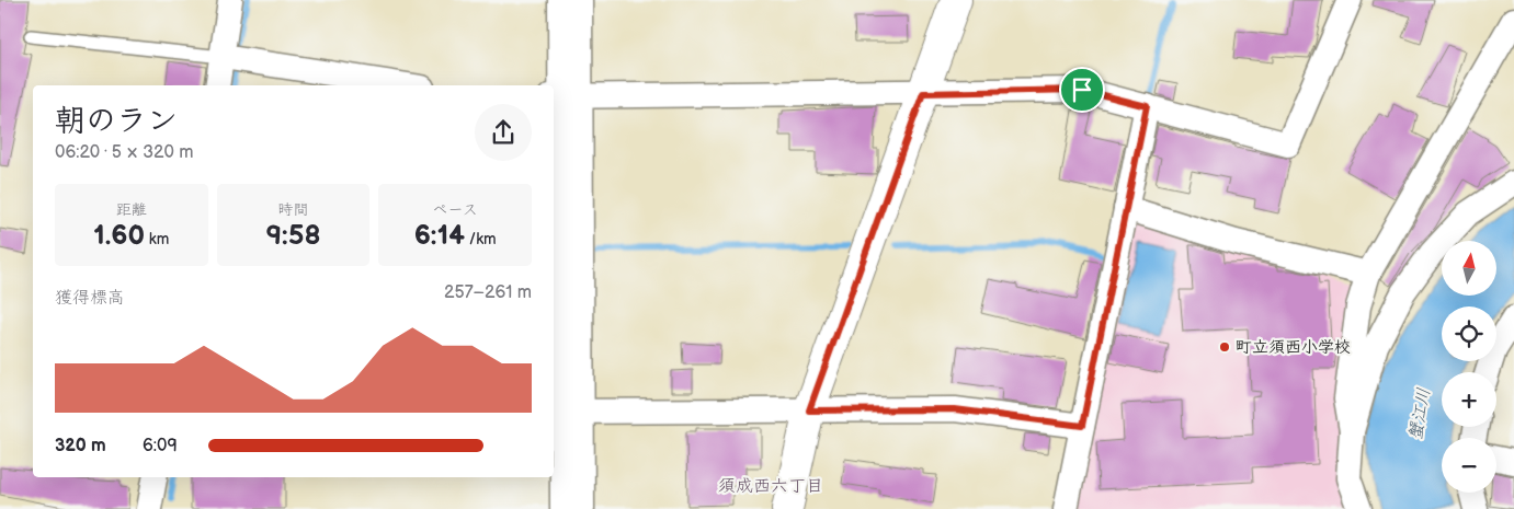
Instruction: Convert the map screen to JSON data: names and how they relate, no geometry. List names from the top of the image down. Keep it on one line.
{"districts":["須成西六丁目"],"water":["蟹江川"],"places":["町立須西小学校"],"north":"top","page":{"heading":["朝のラン","06:20 · 5 × 320 m"],"stats":[["距離","1.60 km"],["時間","9:58"],["ペース","6:14 /km"]],"map_buttons":["+","−"],"chart":["獲得標高","257–261 m"],"list":[{"name":"320 m","note":"6:09"}]}}
